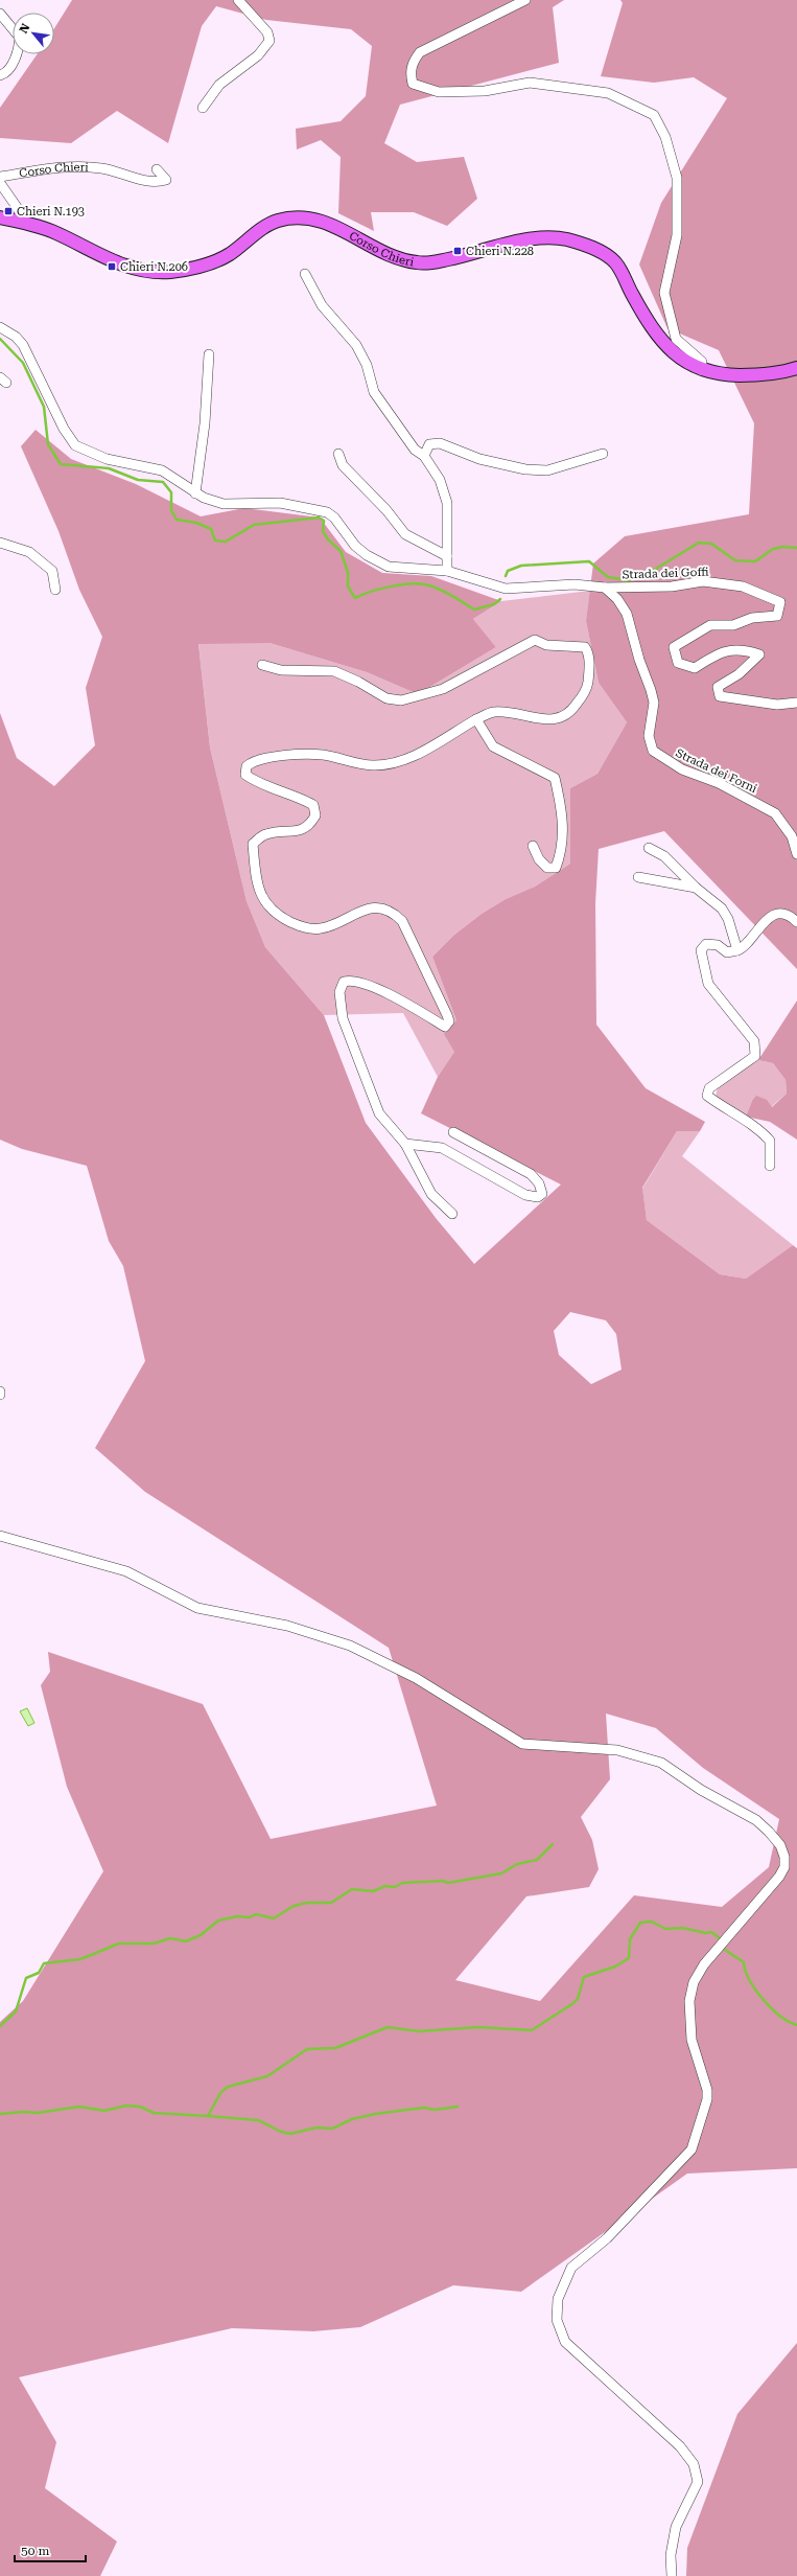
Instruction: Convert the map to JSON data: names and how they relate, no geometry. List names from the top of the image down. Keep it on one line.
{"streets":{"main road":["Corso Chieri"],"street":["Strada dei Goffi","Strada dei Forni"]},"crossings":[["Strada dei Goffi","Strada dei Forni"]],"places":{"transit":["Chieri N.193","Chieri N.228","Chieri N.206"]},"scale_bar":"50 m","north":"top left"}
